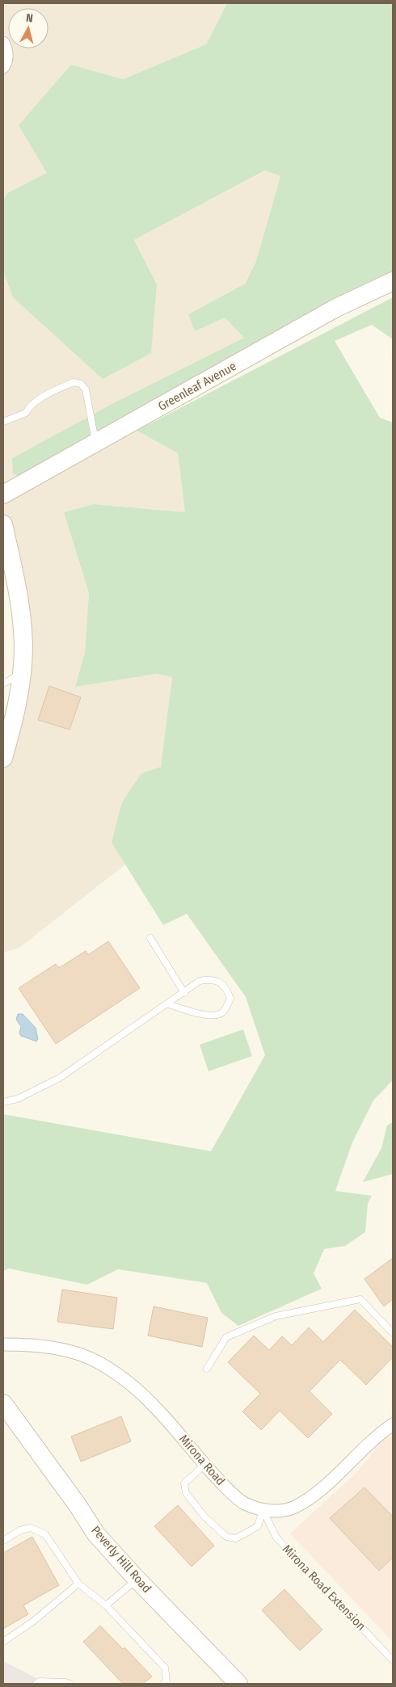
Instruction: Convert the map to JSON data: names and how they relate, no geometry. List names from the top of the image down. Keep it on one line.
{"streets":{"street":["Greenleaf Avenue","Mirona Road","Peverly Hill Road"],"lane":["Mirona Road Extension"]},"crossings":[["Mirona Road","Mirona Road Extension"]],"north":"top"}
